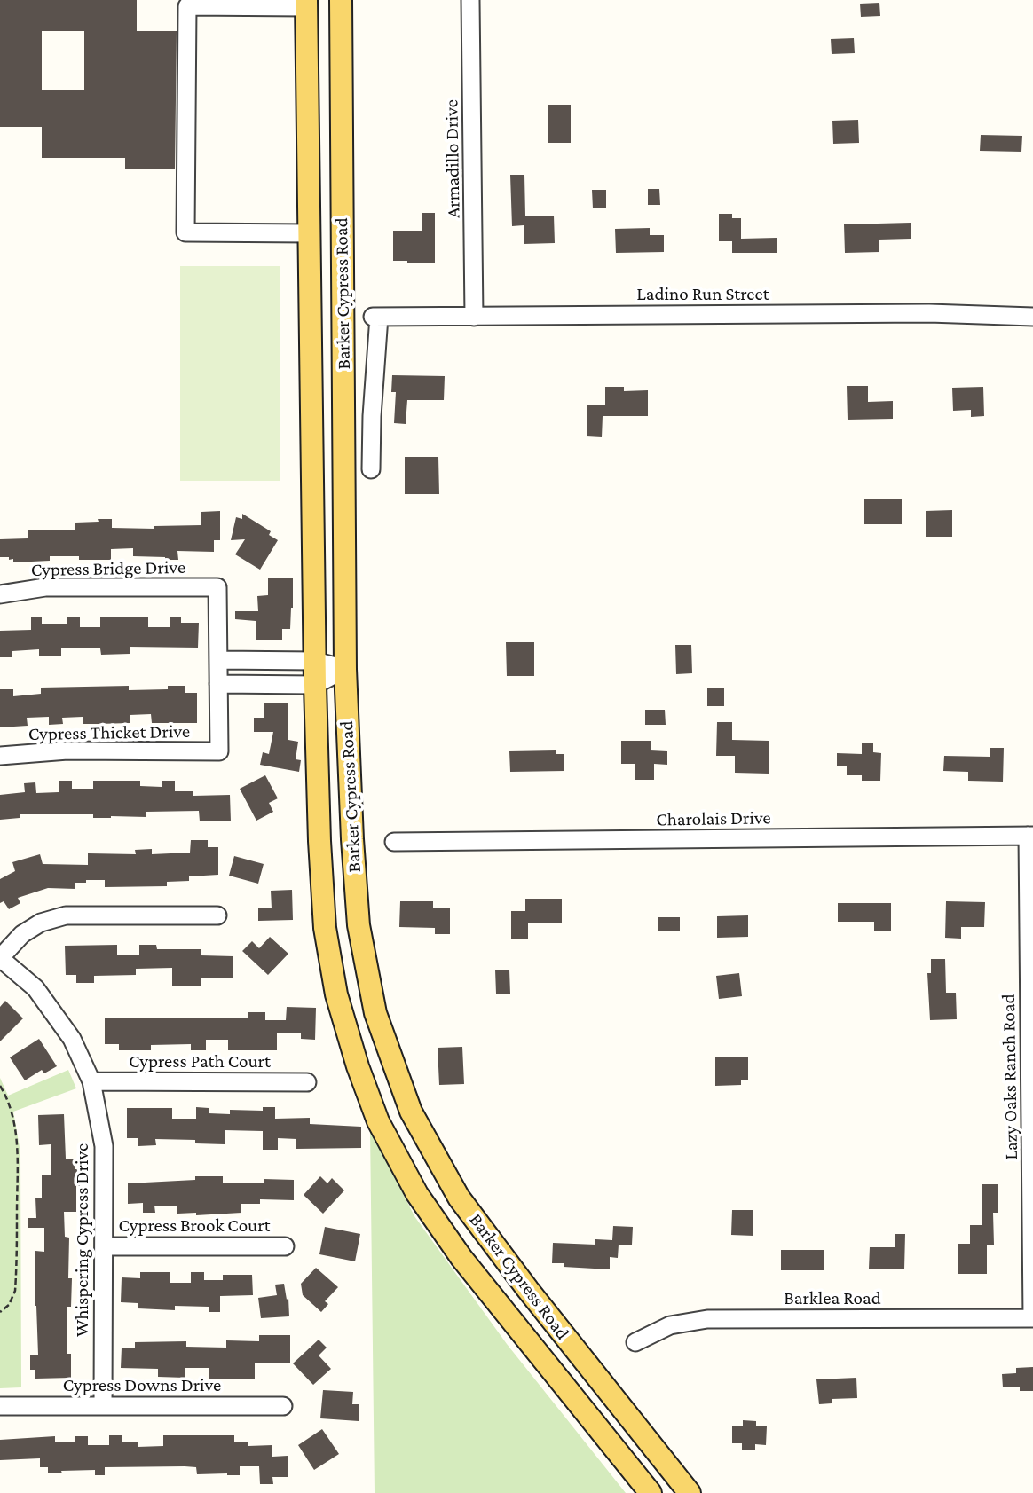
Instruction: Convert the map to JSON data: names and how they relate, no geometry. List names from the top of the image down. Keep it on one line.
{"streets":{"main road":["Barker Cypress Road"],"street":["Armadillo Drive","Ladino Run Street","Cypress Bridge Drive","Cypress Thicket Drive","Charolais Drive","Cypress Path Court","Lazy Oaks Ranch Road","Cypress Brook Court","Whispering Cypress Drive","Barklea Road","Cypress Downs Drive"]},"crossings":[["Armadillo Drive","Ladino Run Street"],["Charolais Drive","Lazy Oaks Ranch Road"],["Cypress Path Court","Whispering Cypress Drive"],["Lazy Oaks Ranch Road","Barklea Road"],["Cypress Brook Court","Whispering Cypress Drive"],["Whispering Cypress Drive","Cypress Downs Drive"]]}
